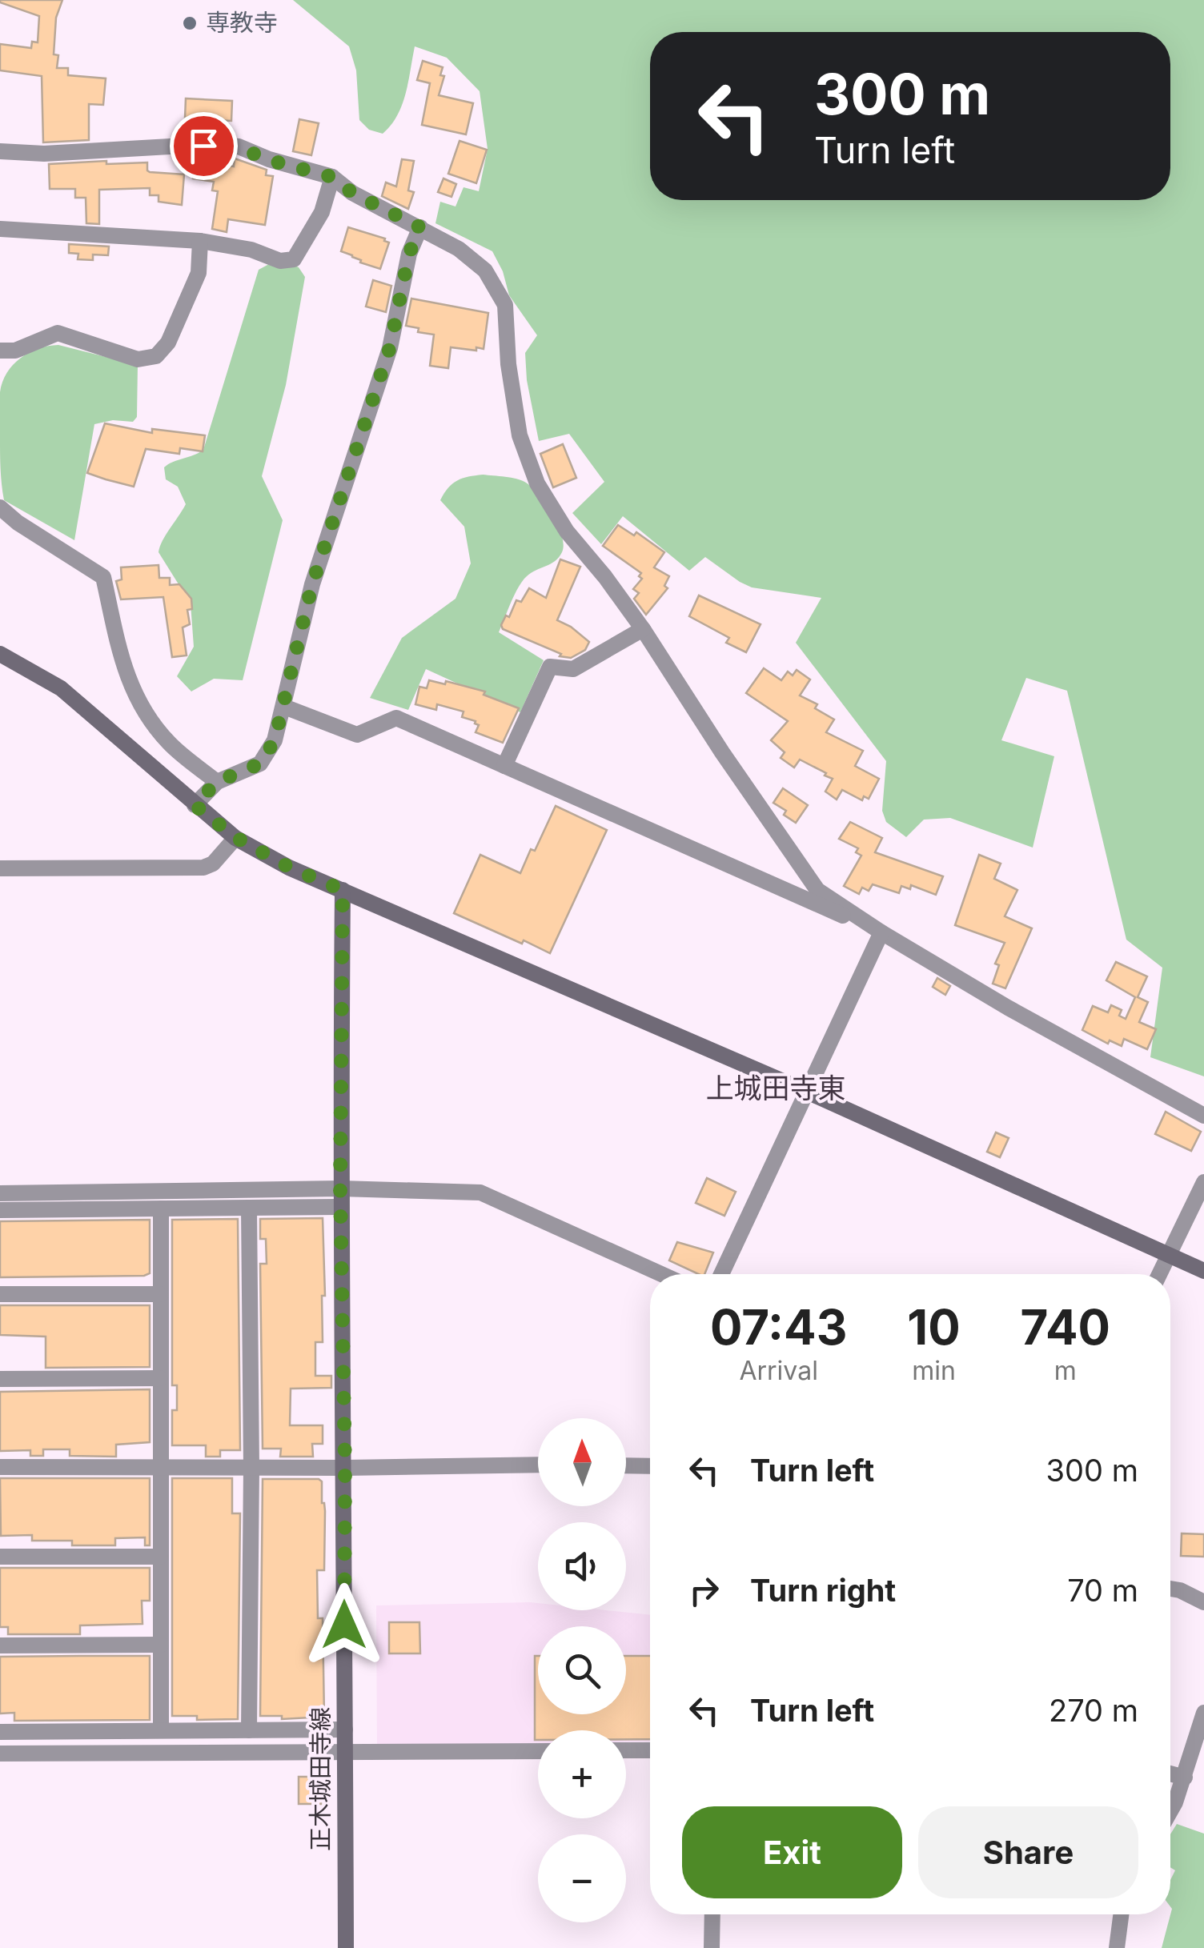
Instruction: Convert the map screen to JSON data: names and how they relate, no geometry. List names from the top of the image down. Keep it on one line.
{"streets":{"street":["正木城田寺線"]},"districts":["上城田寺東"],"places":["専教寺"],"north":"top","page":{"turn":["300 m","Turn left"],"eta":["07:43","Arrival","10","min","740","m"],"list":[{"name":"Turn left","value":"300 m"},{"name":"Turn right","value":"70 m"},{"name":"Turn left","value":"270 m"}],"map_buttons":["+","−"],"buttons":["Exit","Share"]}}
